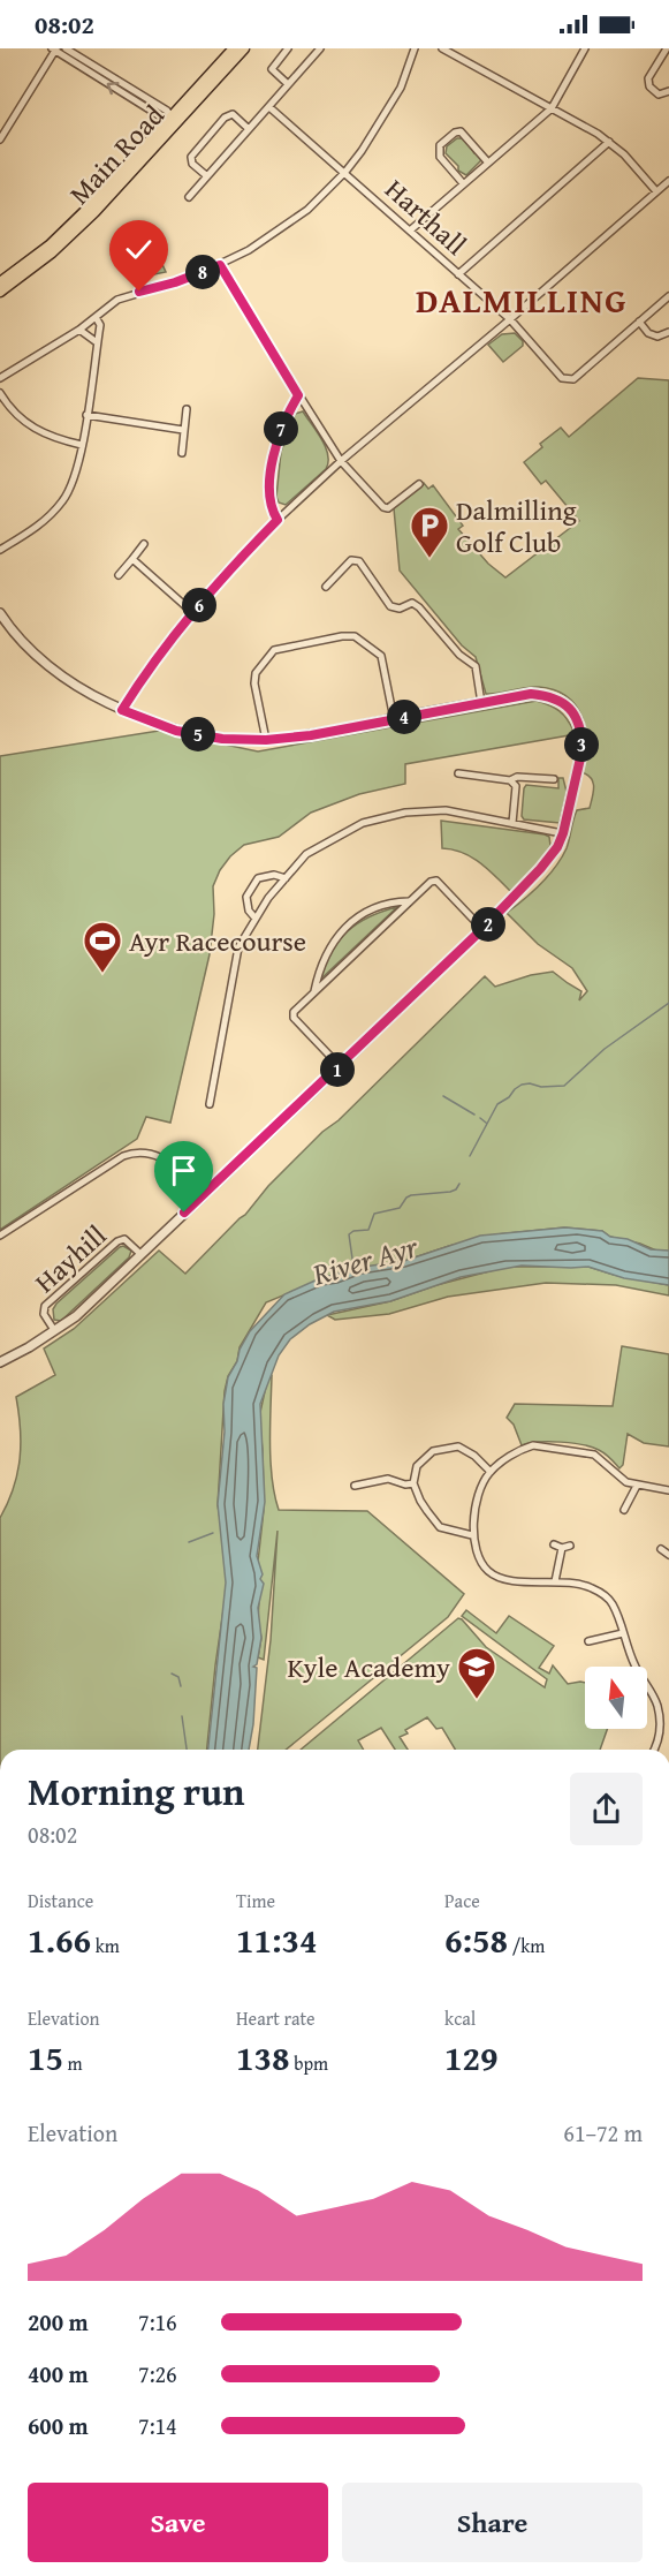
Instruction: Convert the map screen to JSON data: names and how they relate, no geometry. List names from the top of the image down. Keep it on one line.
{"streets":{"main road":["Main Road"],"street":["Harthall","Hayhill"]},"districts":["DALMILLING"],"water":["River Ayr"],"places":{"parking":["Dalmilling Golf Club"],"sports":["Ayr Racecourse"],"school or university":["Kyle Academy"]},"north":"top","page":{"status":"08:02","pins":["8","7","6","4","5","3","2","1"],"heading":["Morning run","08:02"],"stats":[["Distance","1.66 km"],["Time","11:34"],["Pace","6:58 /km"],["Elevation","15 m"],["Heart rate","138 bpm"],["kcal","129"]],"chart":["Elevation","61–72 m"],"list":[{"name":"200 m","note":"7:16"},{"name":"400 m","note":"7:26"},{"name":"600 m","note":"7:14"}],"buttons":["Save","Share"]}}
